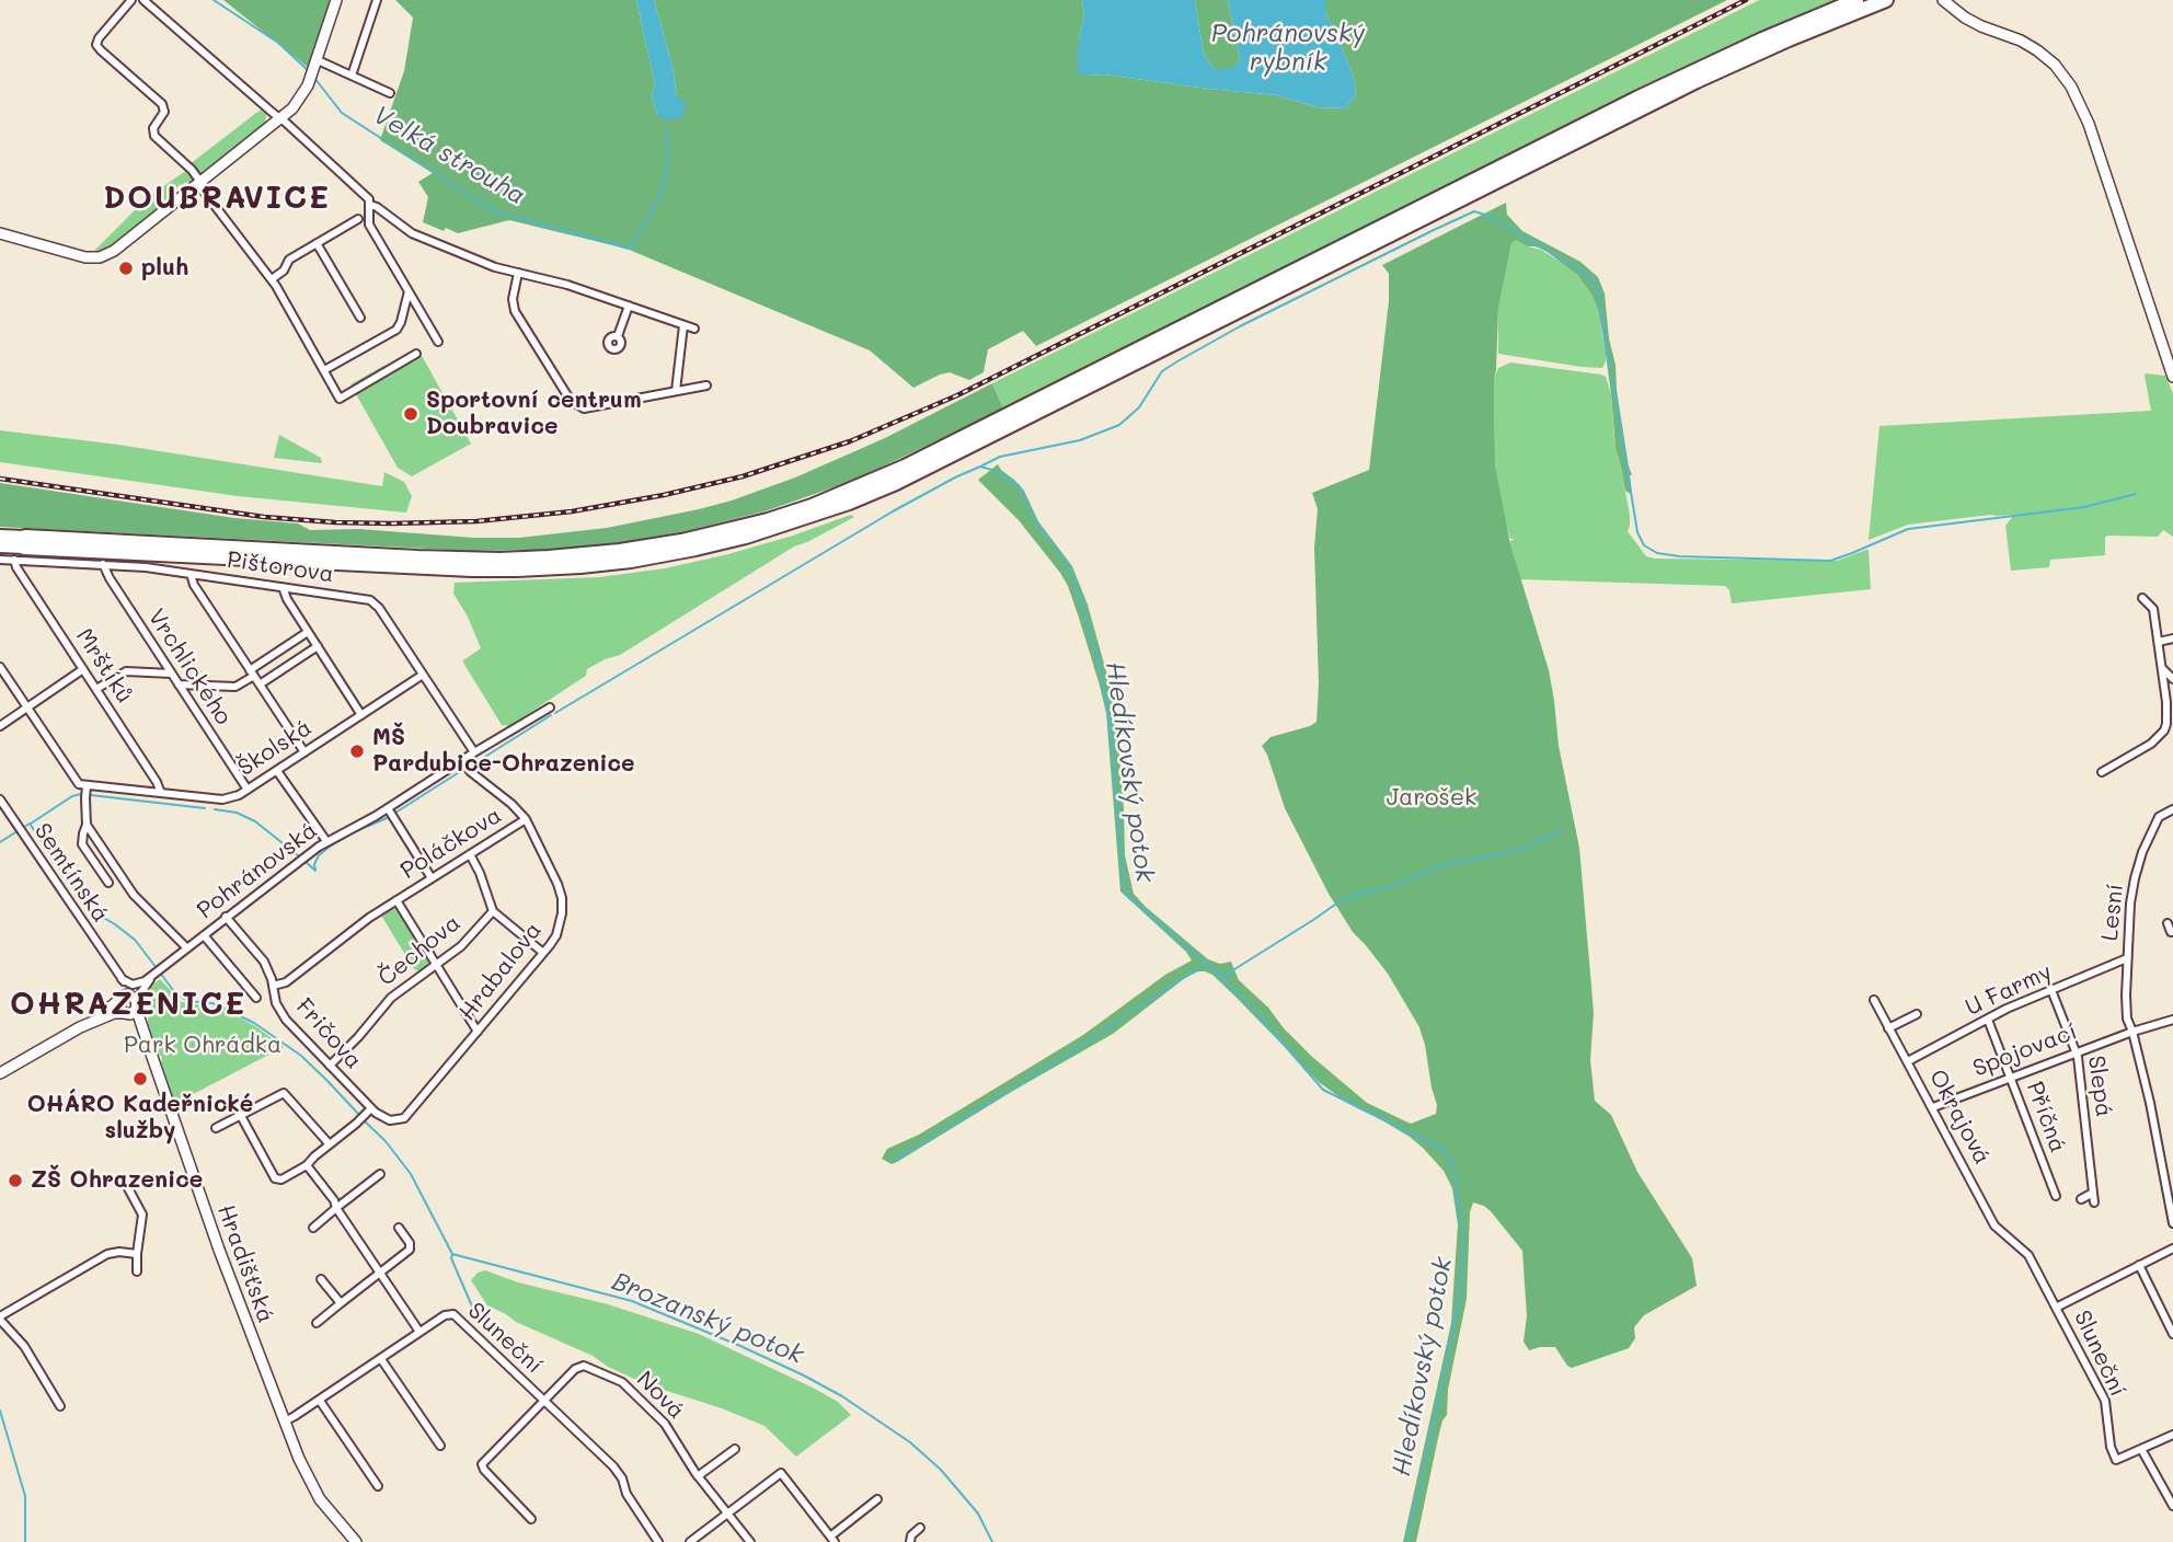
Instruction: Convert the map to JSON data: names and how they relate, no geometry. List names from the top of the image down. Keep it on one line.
{"streets":{"street":["Pištorova","Mrštíků","Vrchlického","Školská","Poláčkova","Pohránovská","Semtínská","Lesní","Čechova","Hrabalova","U Farmy","Fričova","Spojovací","Slepá","Okrajová","Příčná","Hradišťská","Sluneční","Nová"]},"crossings":[["Pištorova","Mrštíků"],["Pištorova","Vrchlického"],["Pištorova","Školská"],["Pištorova","Pohránovská"],["Mrštíků","Školská"],["Vrchlického","Školská"],["Poláčkova","Čechova"],["Poláčkova","Hrabalova"],["Poláčkova","Fričova"],["Pohránovská","Semtínská"],["Pohránovská","Hrabalova"],["Pohránovská","Fričova"],["Pohránovská","Hradišťská"],["Semtínská","Hradišťská"],["Lesní","U Farmy"],["Lesní","Spojovací"],["Čechova","Fričova"],["Hrabalova","Fričova"],["U Farmy","Slepá"],["U Farmy","Okrajová"],["U Farmy","Příčná"],["Spojovací","Slepá"],["Spojovací","Okrajová"],["Spojovací","Příčná"],["Okrajová","Sluneční"],["Hradišťská","Sluneční"],["Sluneční","Nová"]],"districts":["DOUBRAVICE","OHRAZENICE"],"water":["Pohránovský rybník","Velká strouha","Hledíkovský potok","Brozanský potok"],"parks":["Jarošek","Park Ohrádka"],"places":["pluh","Sportovní centrum Doubravice","MŠ Pardubice-Ohrazenice","OHÁRO Kadeřnické služby","ZŠ Ohrazenice"]}
